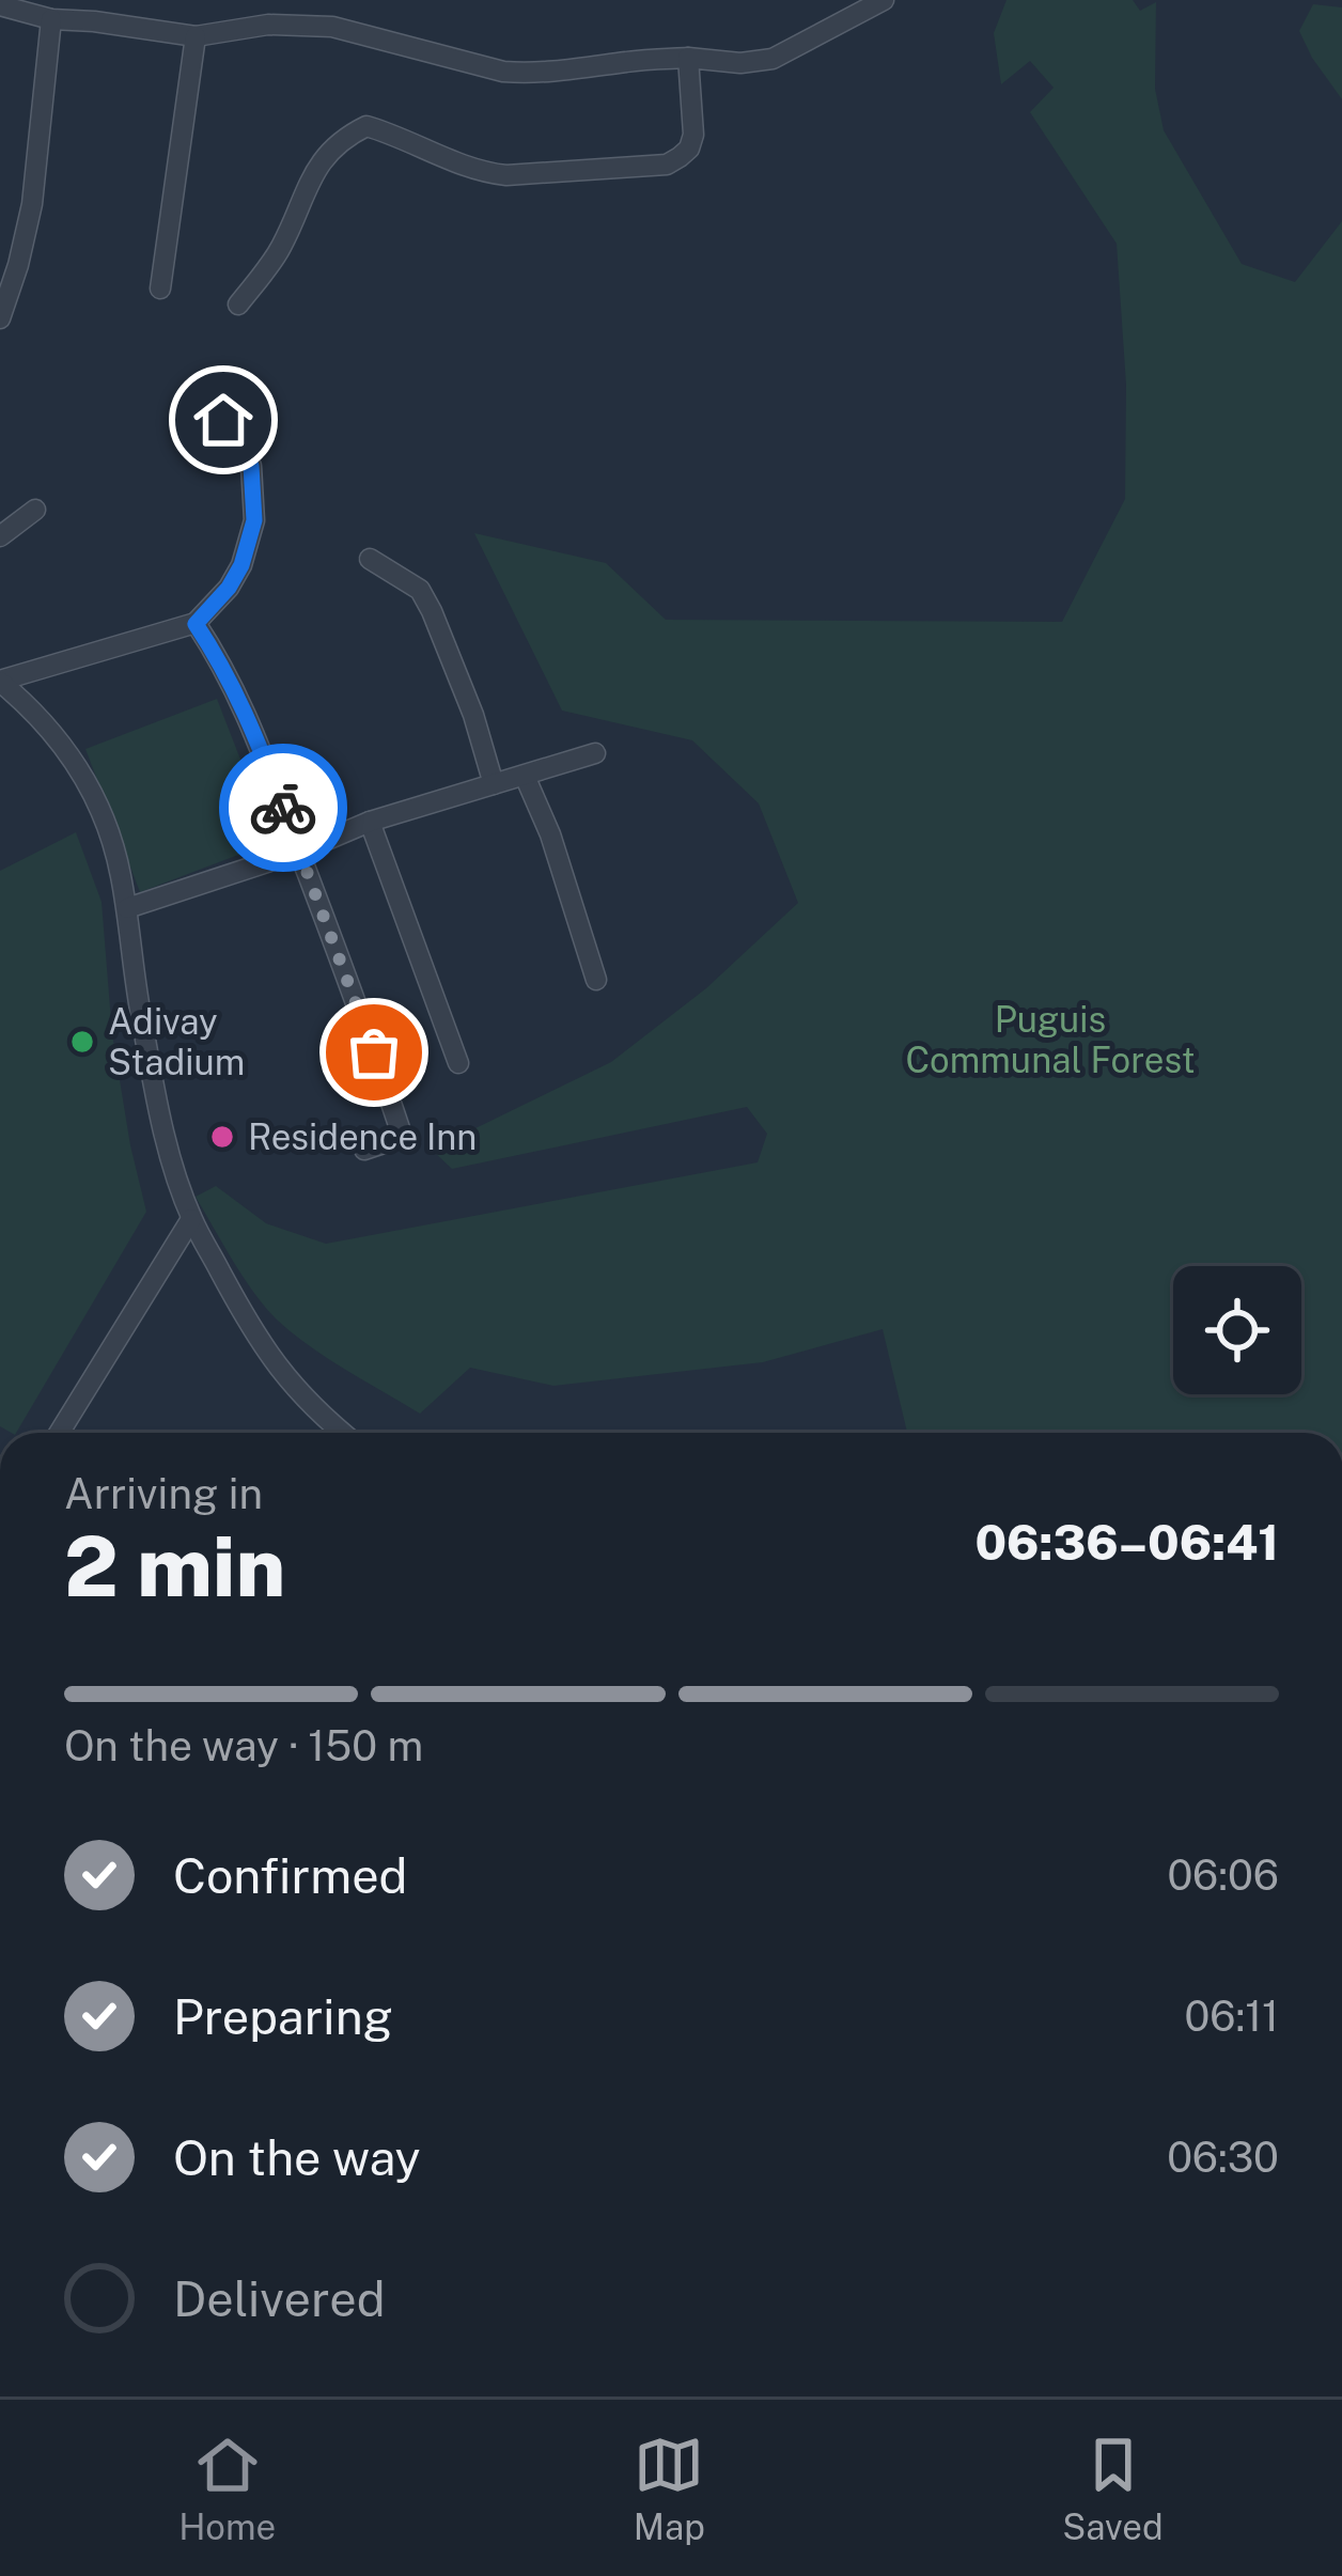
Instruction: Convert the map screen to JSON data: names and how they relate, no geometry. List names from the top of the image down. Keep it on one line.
{"parks":["Puguis Communal Forest"],"places":["Adivay Stadium","Residence Inn"],"page":{"heading":["2 min","Arriving in","06:36–06:41"],"bar":"On the way · 150 m","list":[["Confirmed","06:06"],["Preparing","06:11"],["On the way","06:30"],"Delivered"],"tabs":["Home","Map","Saved"]}}
